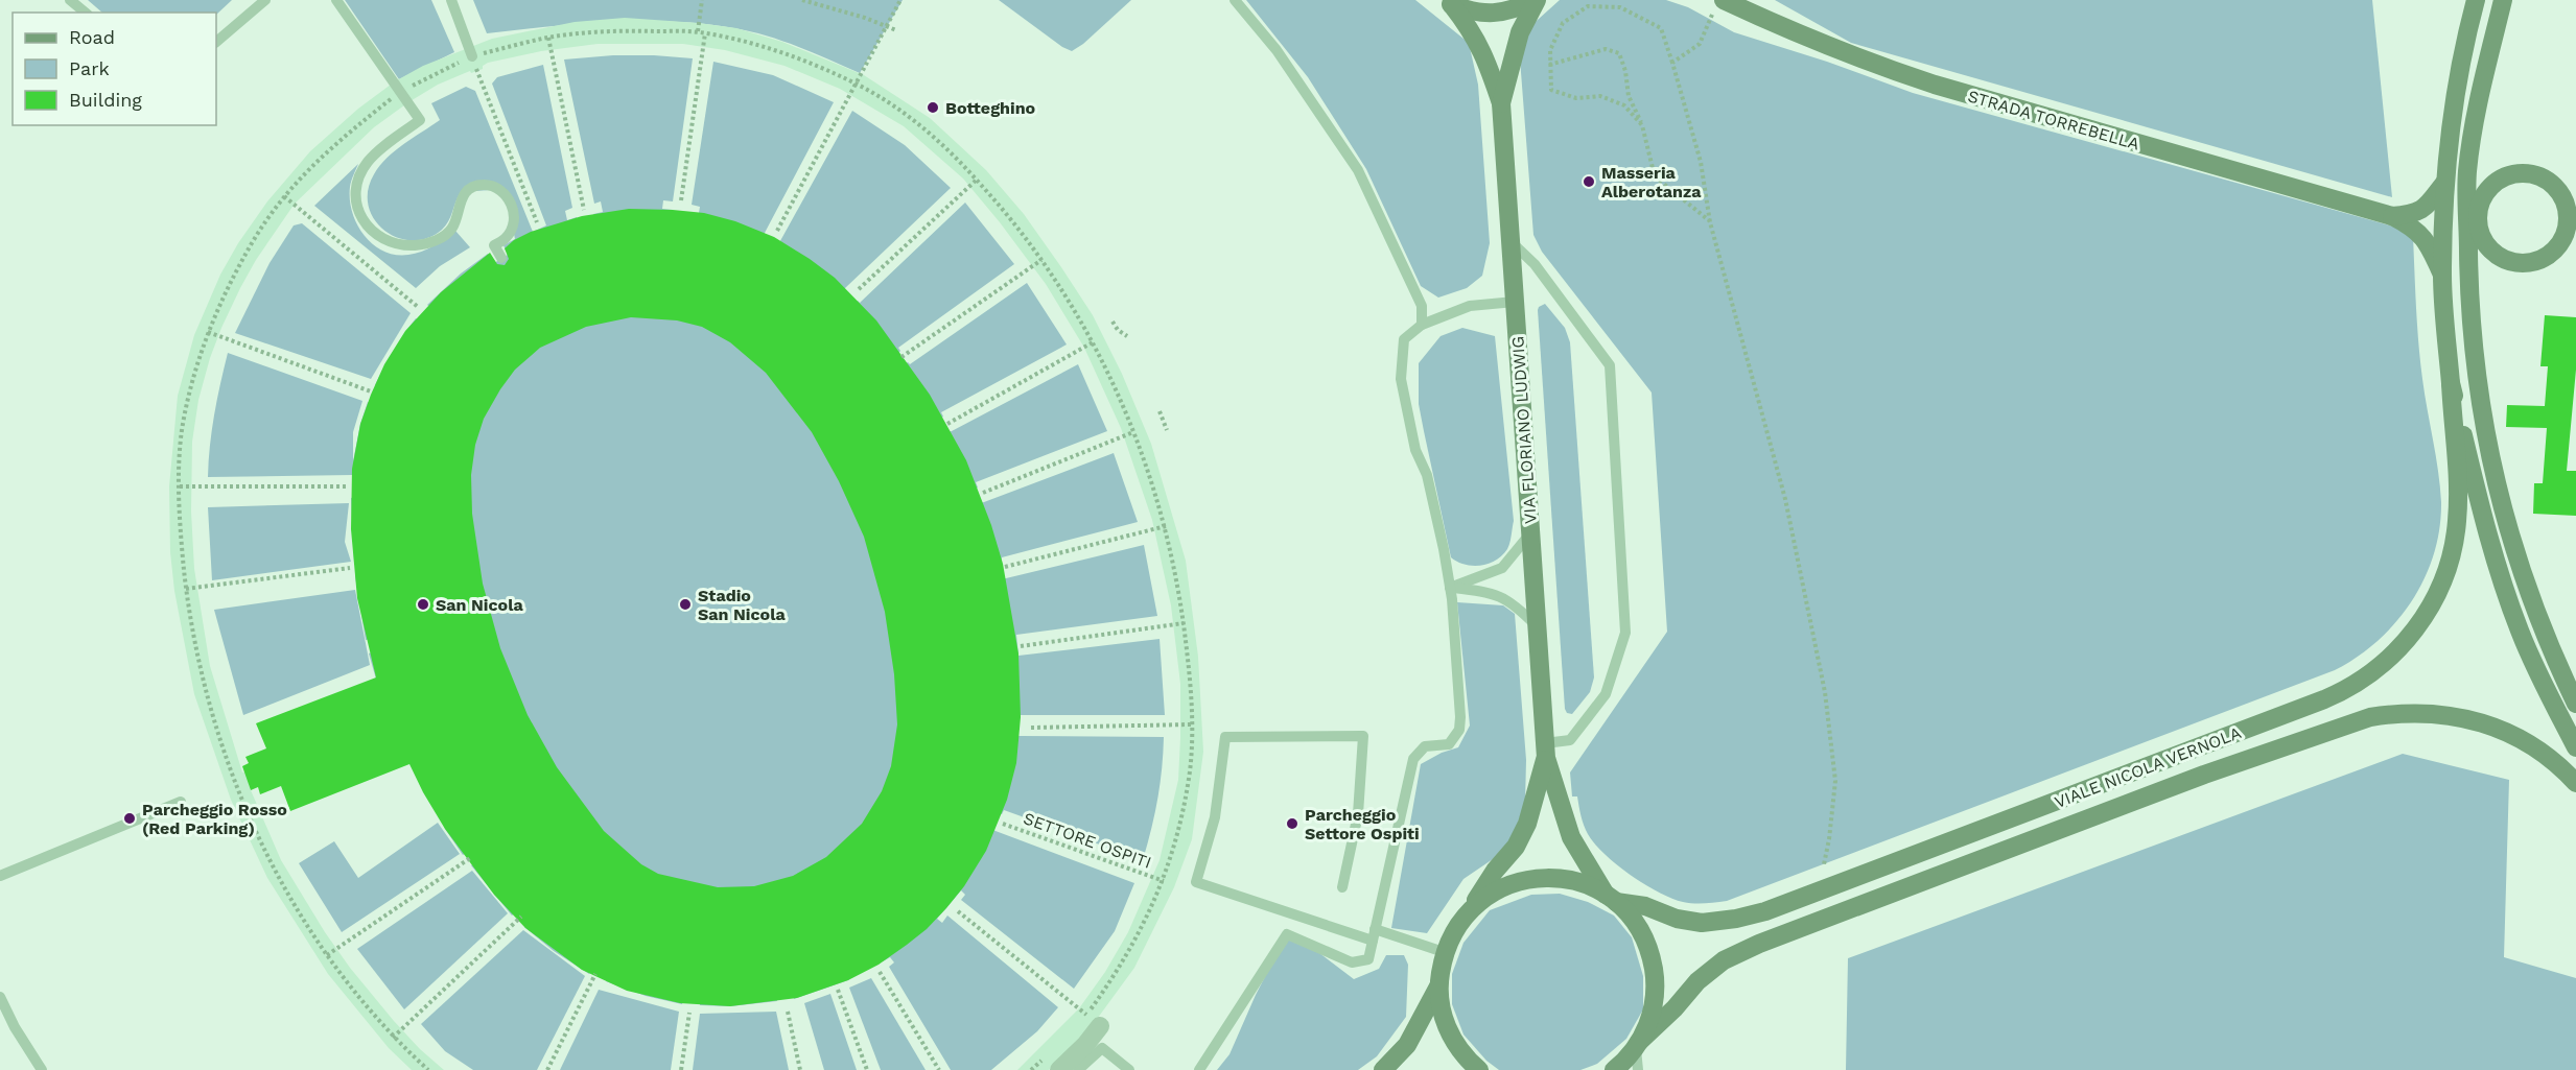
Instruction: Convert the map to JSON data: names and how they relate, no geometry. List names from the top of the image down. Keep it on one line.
{"streets":{"main road":["STRADA TORREBELLA","VIA FLORIANO LUDWIG","VIALE NICOLA VERNOLA"],"path":["SETTORE OSPITI"]},"places":["Botteghino","Masseria Alberotanza","San Nicola","Stadio San Nicola","Parcheggio Rosso (Red Parking)","Parcheggio Settore Ospiti"],"legend":["Road","Park","Building"]}
